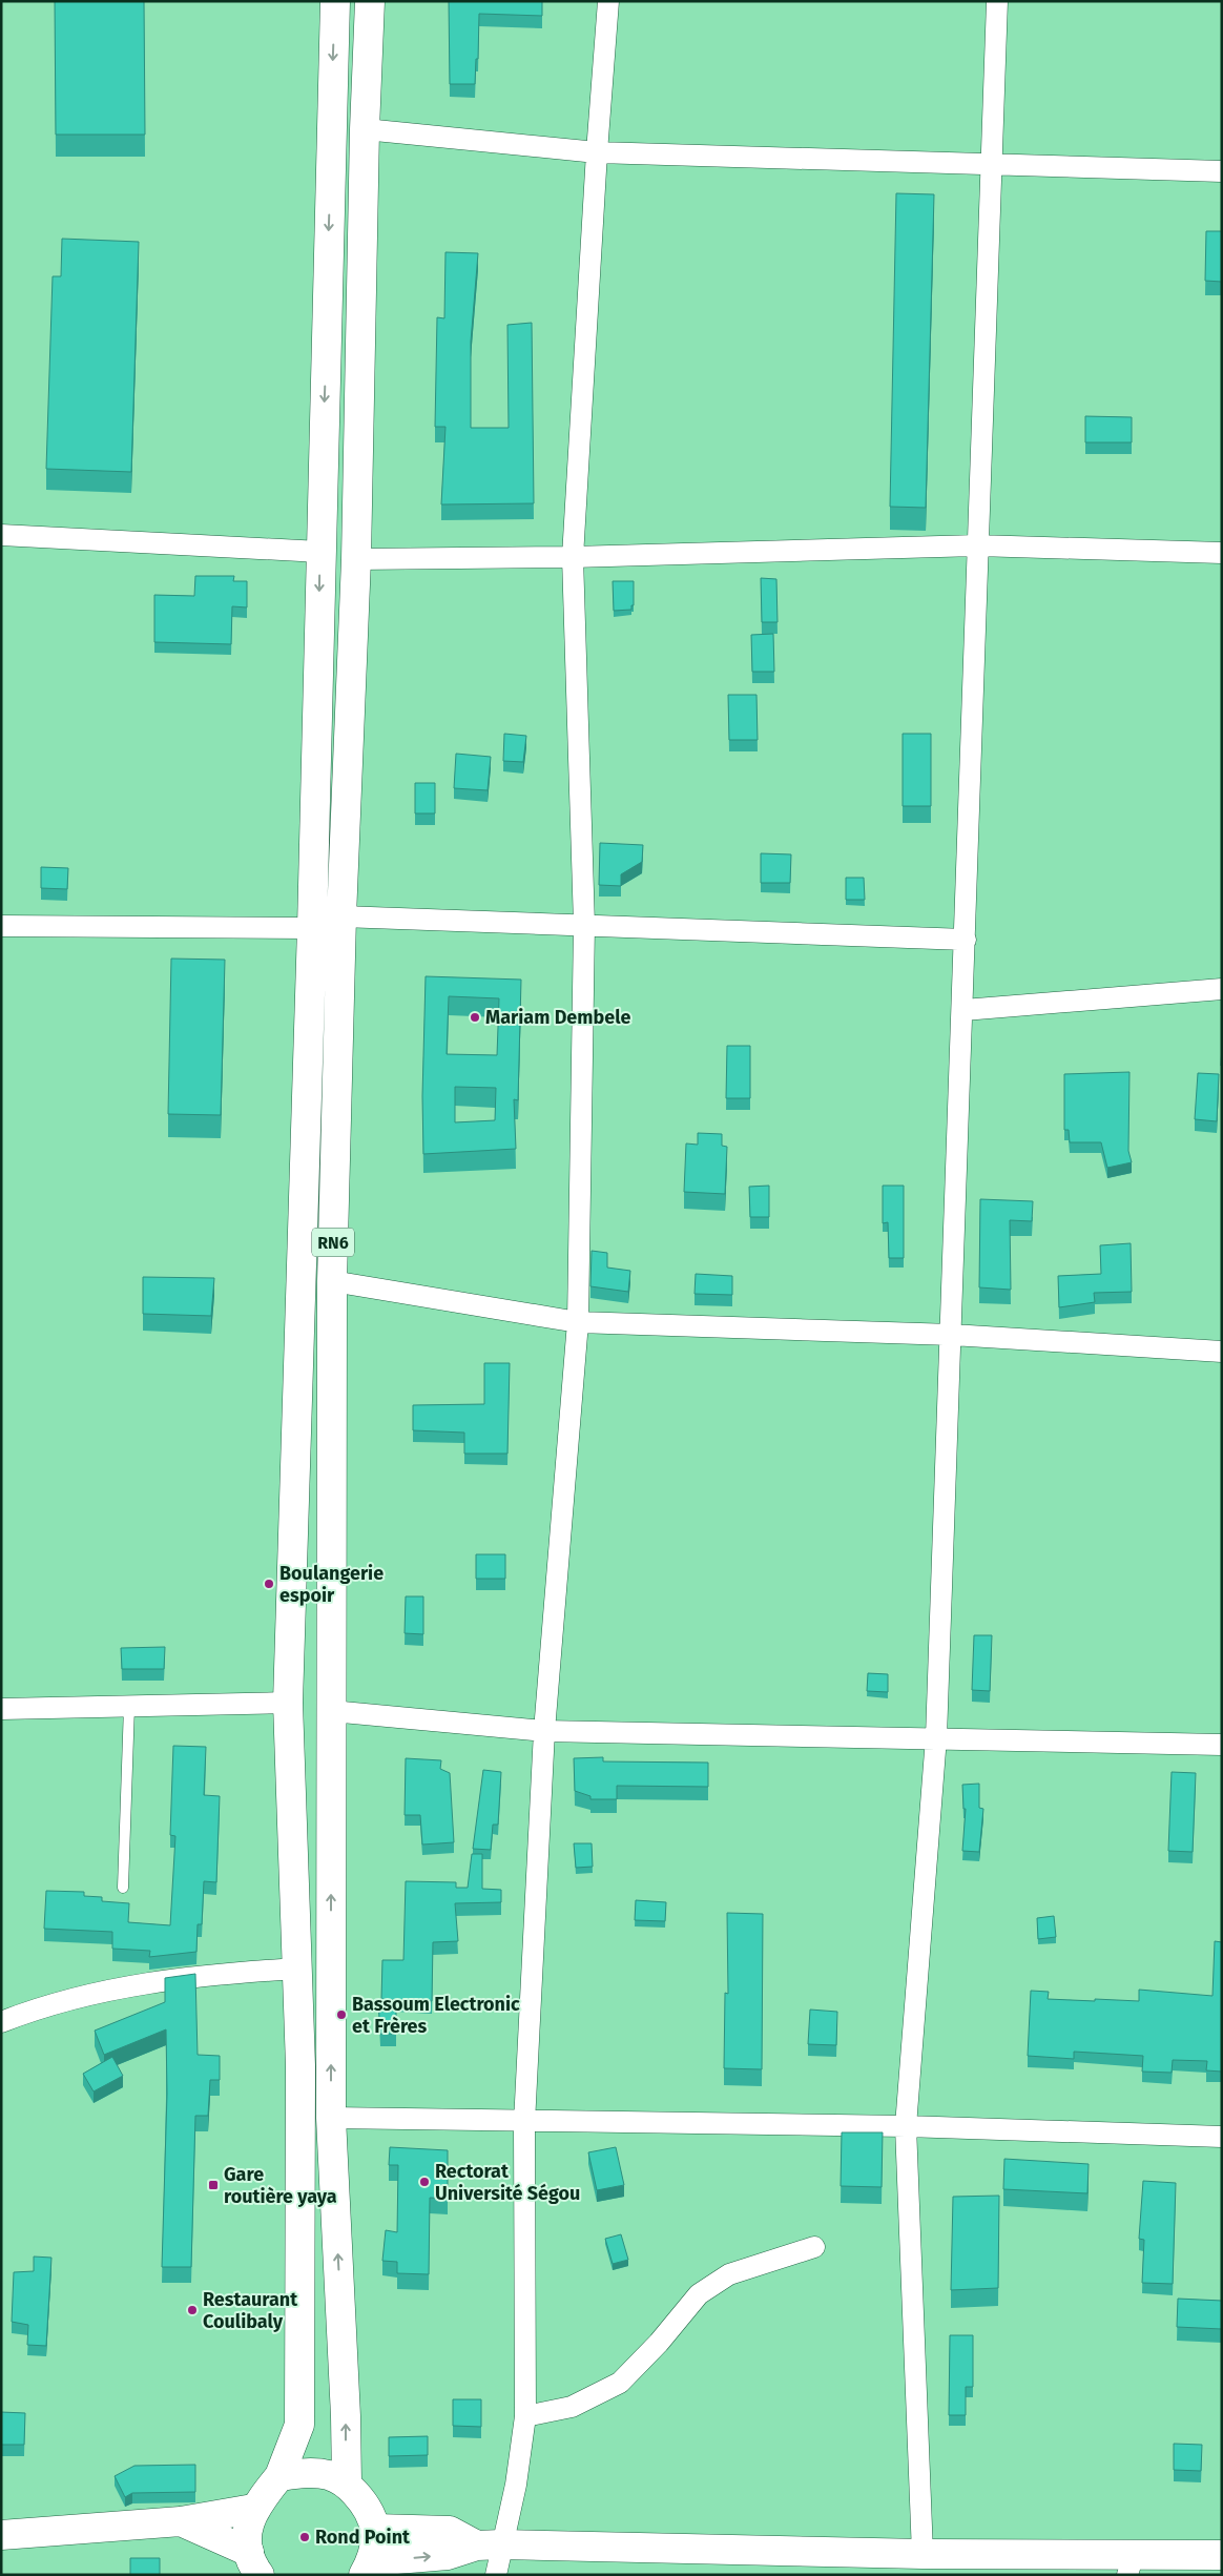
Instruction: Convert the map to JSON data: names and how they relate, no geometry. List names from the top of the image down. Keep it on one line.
{"streets":{"main road":["RN6"]},"places":{"other":["Mariam Dembele","Boulangerie espoir","Bassoum Electronic et Frères","Rectorat Université Ségou","Restaurant Coulibaly","Rond Point"],"transit":["Gare routière yaya"]}}
